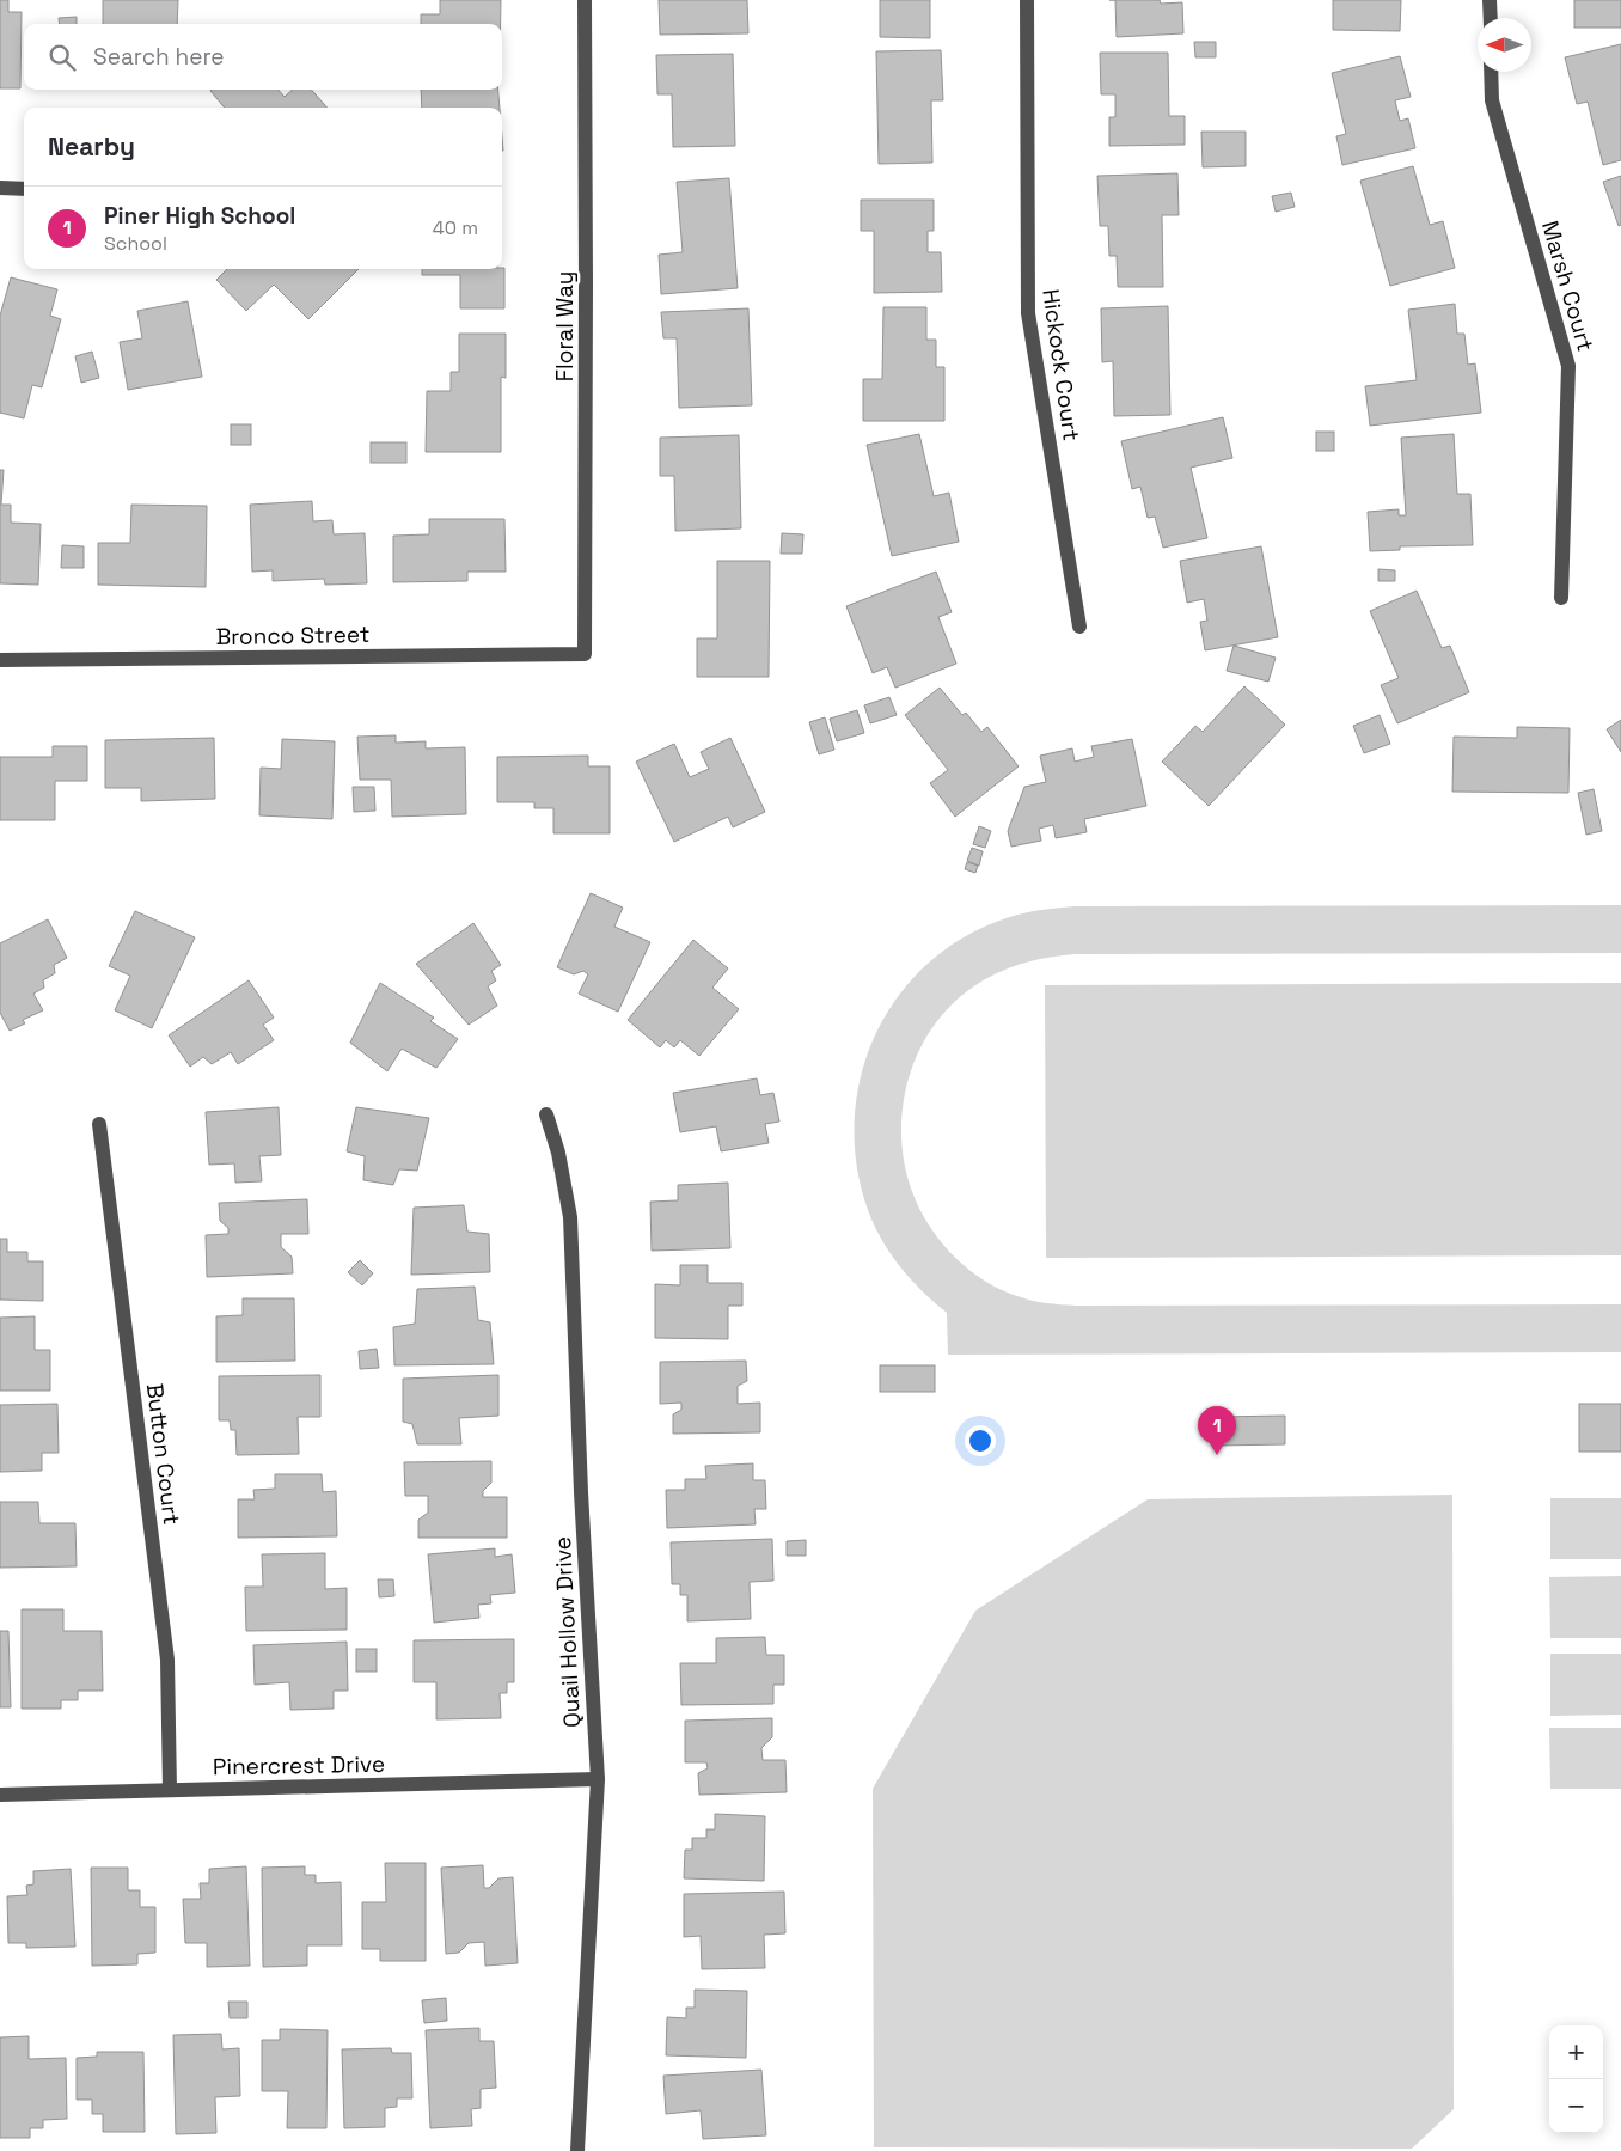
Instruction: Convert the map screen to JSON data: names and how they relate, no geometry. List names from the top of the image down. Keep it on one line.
{"streets":{"street":["Marsh Court","Floral Way","Hickock Court","Bronco Street","Button Court","Quail Hollow Drive","Pinercrest Drive"]},"crossings":[["Floral Way","Bronco Street"],["Button Court","Pinercrest Drive"],["Quail Hollow Drive","Pinercrest Drive"]],"north":"left","page":{"search":"Search here","heading":"Nearby","list":[{"mark":"1","name":"Piner High School","note":"School","value":"40 m"}],"pins":"1","map_buttons":["+","−"]}}
